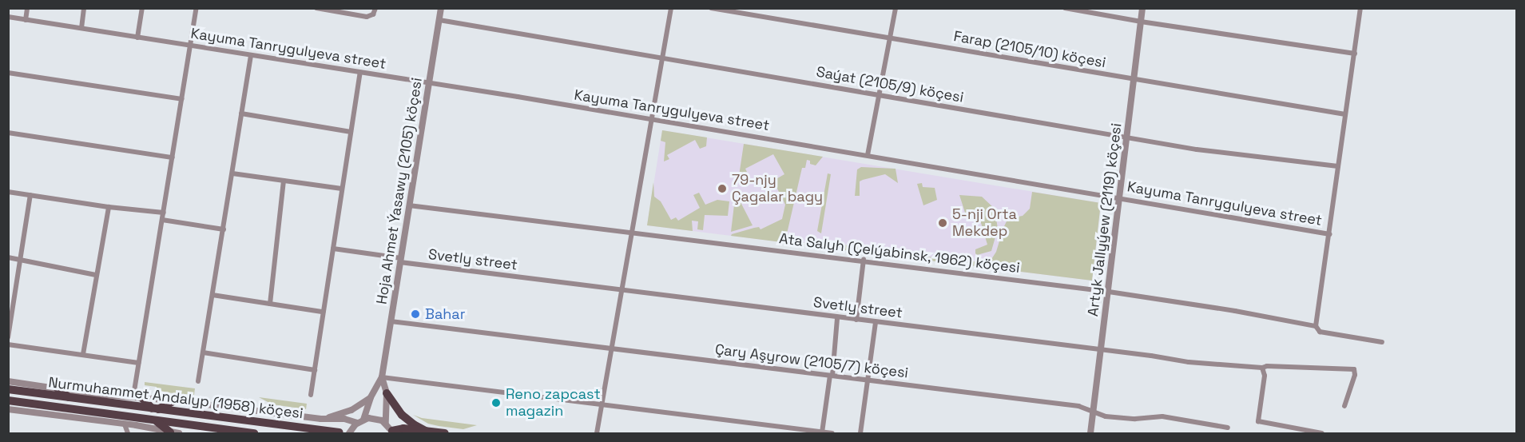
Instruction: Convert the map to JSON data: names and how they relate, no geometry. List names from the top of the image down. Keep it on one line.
{"streets":{"main road":["Nurmuhammet Andalyp (1958) köçesi"],"street":["Kayuma Tanrygulyeva street","Farap (2105/10) köçesi","Saýat (2105/9) köçesi","Hoja Ahmet Ýasawy (2105) köçesi","Artyk Jallyýew (2119) köçesi","Ata Salyh (Çelýabinsk, 1962) köçesi","Svetly street","Çary Aşyrow (2105/7) köçesi"]},"crossings":[["Kayuma Tanrygulyeva street","Hoja Ahmet Ýasawy (2105) köçesi"],["Kayuma Tanrygulyeva street","Artyk Jallyýew (2119) köçesi"],["Farap (2105/10) köçesi","Artyk Jallyýew (2119) köçesi"],["Saýat (2105/9) köçesi","Hoja Ahmet Ýasawy (2105) köçesi"],["Saýat (2105/9) köçesi","Artyk Jallyýew (2119) köçesi"],["Hoja Ahmet Ýasawy (2105) köçesi","Ata Salyh (Çelýabinsk, 1962) köçesi"],["Hoja Ahmet Ýasawy (2105) köçesi","Svetly street"],["Hoja Ahmet Ýasawy (2105) köçesi","Çary Aşyrow (2105/7) köçesi"],["Hoja Ahmet Ýasawy (2105) köçesi","Nurmuhammet Andalyp (1958) köçesi"],["Artyk Jallyýew (2119) köçesi","Ata Salyh (Çelýabinsk, 1962) köçesi"],["Artyk Jallyýew (2119) köçesi","Svetly street"],["Artyk Jallyýew (2119) köçesi","Çary Aşyrow (2105/7) köçesi"]],"places":["79-njy Çagalar bagy","5-nji Orta Mekdep","Bahar","Reno zapcast magazin"]}
